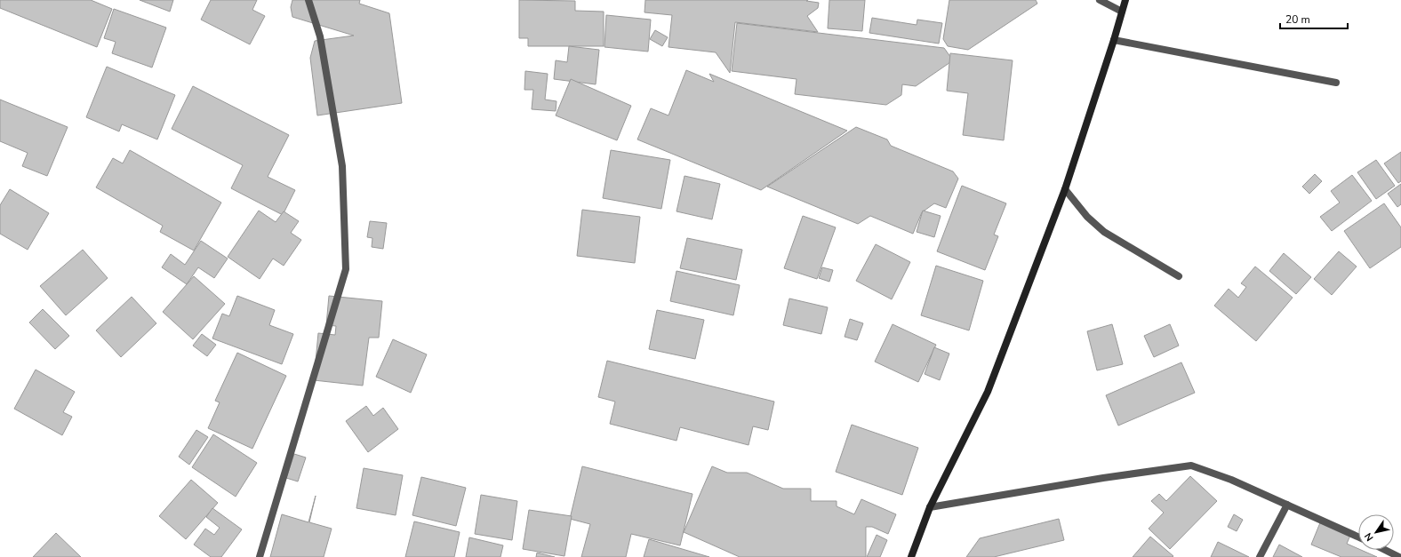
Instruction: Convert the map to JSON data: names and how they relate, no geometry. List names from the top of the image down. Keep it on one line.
{"scale_bar":"20 m","north":"bottom left"}
